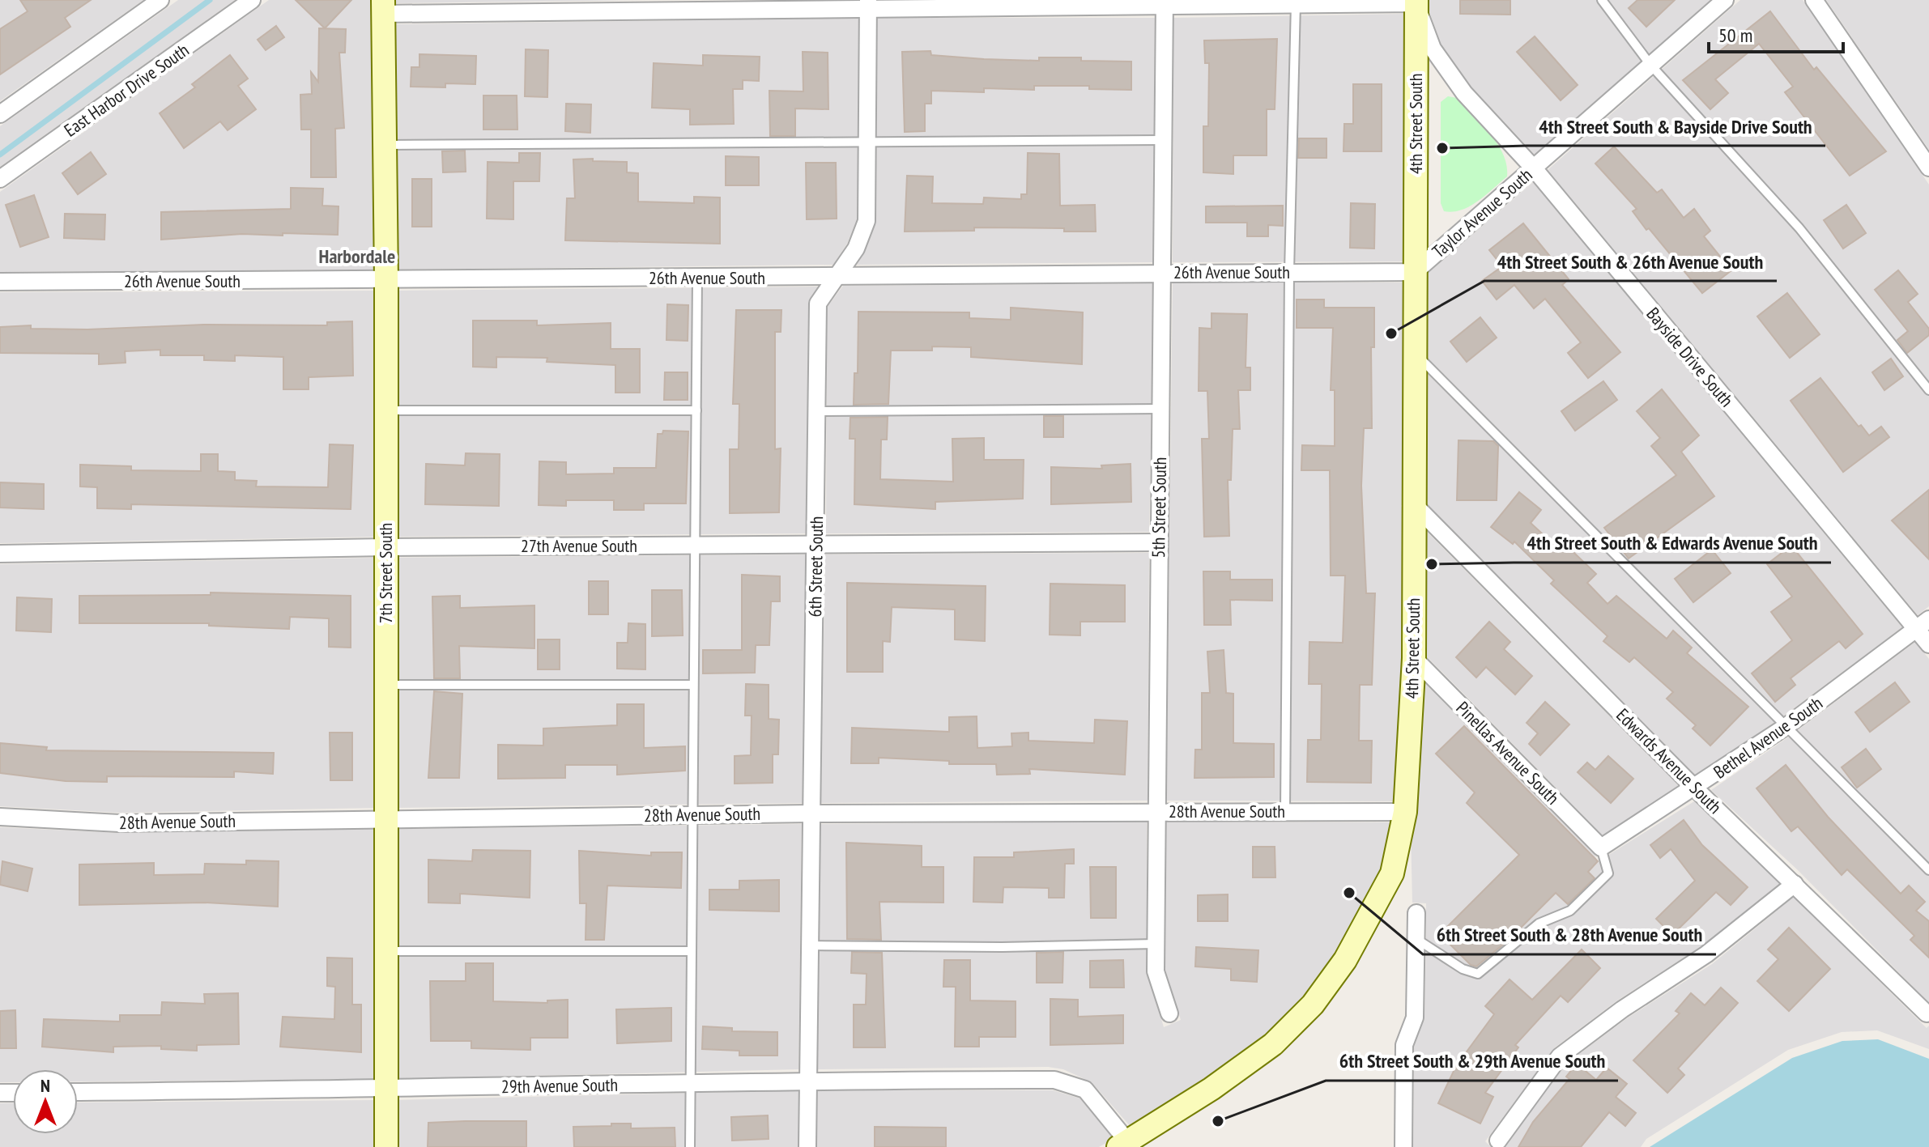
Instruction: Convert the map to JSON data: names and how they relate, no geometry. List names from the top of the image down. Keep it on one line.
{"streets":{"street":["East Harbor Drive South","4th Street South","Taylor Avenue South","26th Avenue South","Bayside Drive South","5th Street South","27th Avenue South","6th Street South","7th Street South","Bethel Avenue South","Pinellas Avenue South","Edwards Avenue South","28th Avenue South","29th Avenue South"]},"crossings":[["4th Street South","Taylor Avenue South"],["4th Street South","26th Avenue South"],["4th Street South","Bayside Drive South"],["4th Street South","Pinellas Avenue South"],["4th Street South","Edwards Avenue South"],["4th Street South","28th Avenue South"],["4th Street South","29th Avenue South"],["Taylor Avenue South","26th Avenue South"],["Taylor Avenue South","Bayside Drive South"],["26th Avenue South","5th Street South"],["26th Avenue South","6th Street South"],["26th Avenue South","7th Street South"],["Bayside Drive South","Bethel Avenue South"],["5th Street South","27th Avenue South"],["5th Street South","28th Avenue South"],["27th Avenue South","6th Street South"],["27th Avenue South","7th Street South"],["6th Street South","28th Avenue South"],["6th Street South","29th Avenue South"],["7th Street South","28th Avenue South"],["7th Street South","29th Avenue South"],["Bethel Avenue South","Pinellas Avenue South"],["Bethel Avenue South","Edwards Avenue South"]],"districts":["Harbordale"],"places":["4th Street South & Bayside Drive South","4th Street South & 26th Avenue South","4th Street South & Edwards Avenue South","6th Street South & 28th Avenue South","6th Street South & 29th Avenue South"],"scale_bar":"50 m","north":"top"}
